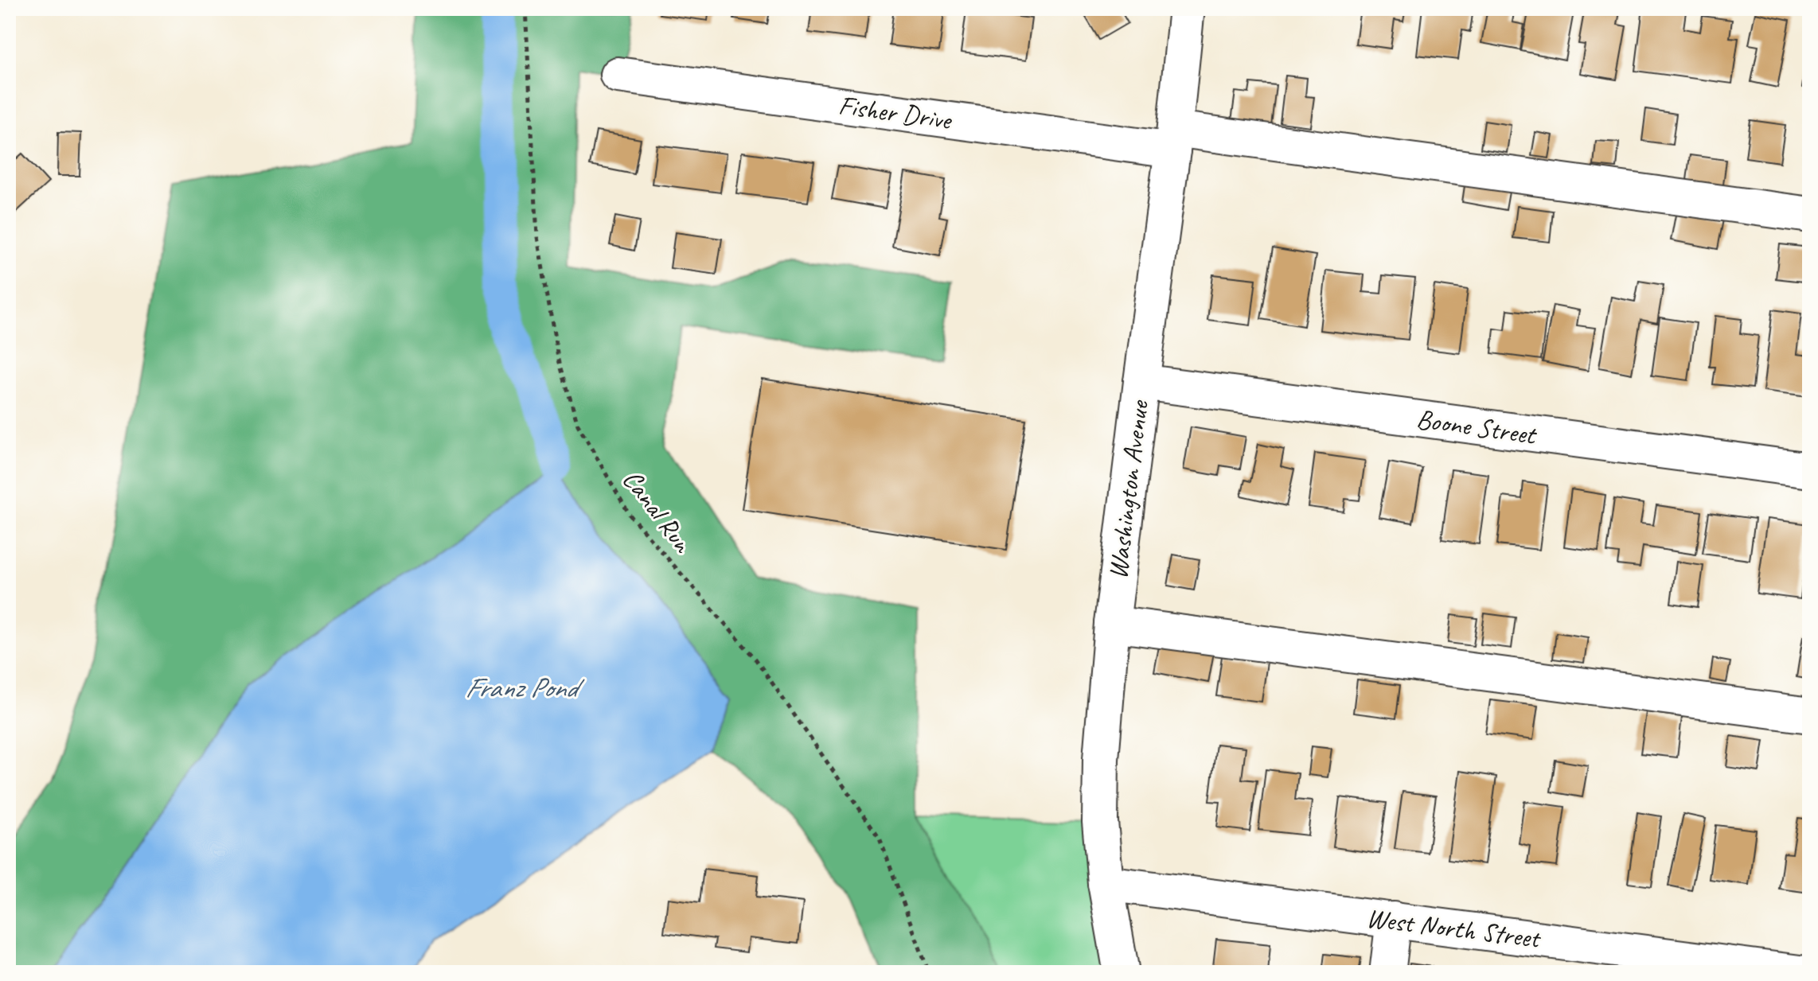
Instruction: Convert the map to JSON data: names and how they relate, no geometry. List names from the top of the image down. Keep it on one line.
{"streets":{"street":["Fisher Drive","Boone Street","Washington Avenue","West North Street"],"path":["Canal Run"]},"crossings":[["Fisher Drive","Washington Avenue"],["Boone Street","Washington Avenue"],["Washington Avenue","West North Street"]],"water":["Franz Pond"]}
